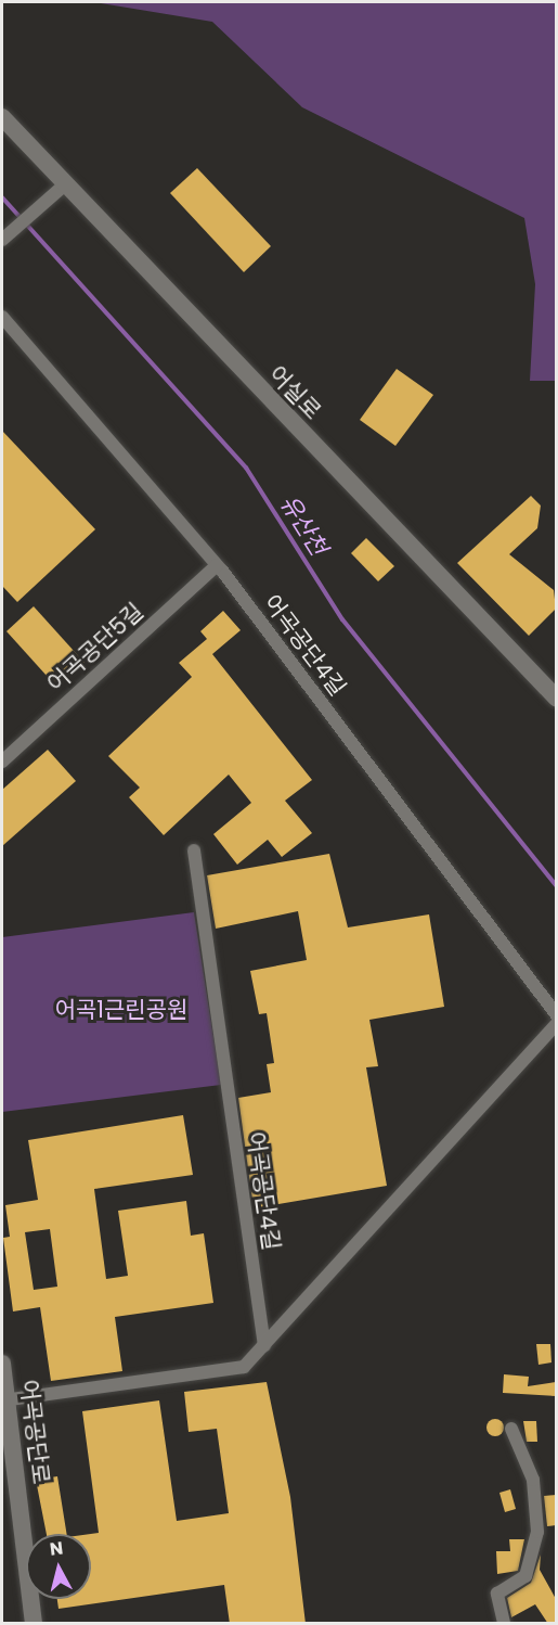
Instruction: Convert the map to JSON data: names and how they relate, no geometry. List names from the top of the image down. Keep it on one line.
{"streets":{"main road":["어실로","어곡공단로"],"street":["어곡공단4길","어곡공단5길"]},"crossings":[["어곡공단4길","어곡공단5길"]],"water":["유산천"],"parks":["어곡1근린공원"],"north":"top"}
